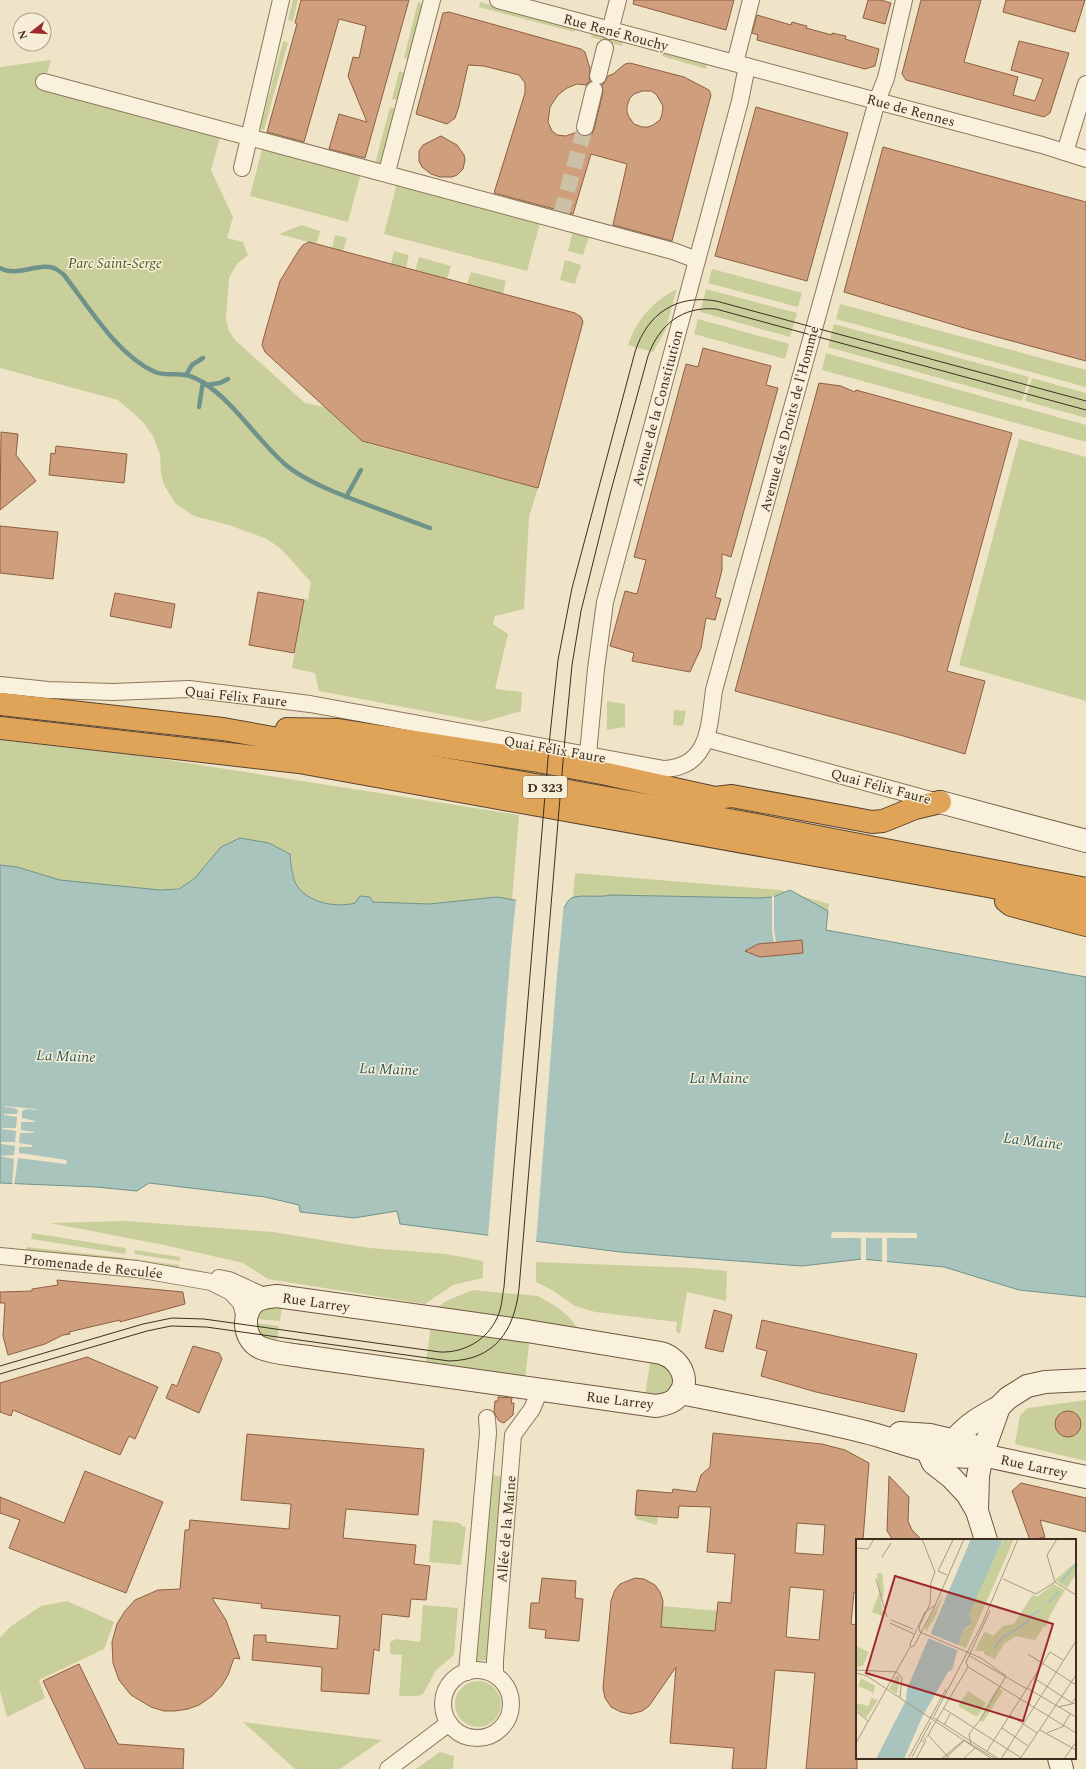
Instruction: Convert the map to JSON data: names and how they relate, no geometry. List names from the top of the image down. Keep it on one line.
{"streets":{"highway":["D 323"],"street":["Rue René Rouchy","Rue de Rennes","Avenue de la Constitution","Avenue des Droits de l'Homme","Quai Félix Faure","Promenade de Reculée","Rue Larrey","Allée de la Maine"]},"crossings":[["Rue René Rouchy","Rue de Rennes"],["Rue René Rouchy","Avenue de la Constitution"],["Rue de Rennes","Avenue de la Constitution"],["Rue de Rennes","Avenue des Droits de l'Homme"],["Avenue de la Constitution","Quai Félix Faure"],["Avenue des Droits de l'Homme","Quai Félix Faure"],["Promenade de Reculée","Rue Larrey"],["Rue Larrey","Allée de la Maine"]],"water":["La Maine"],"parks":["Parc Saint-Serge"],"north":"left"}
